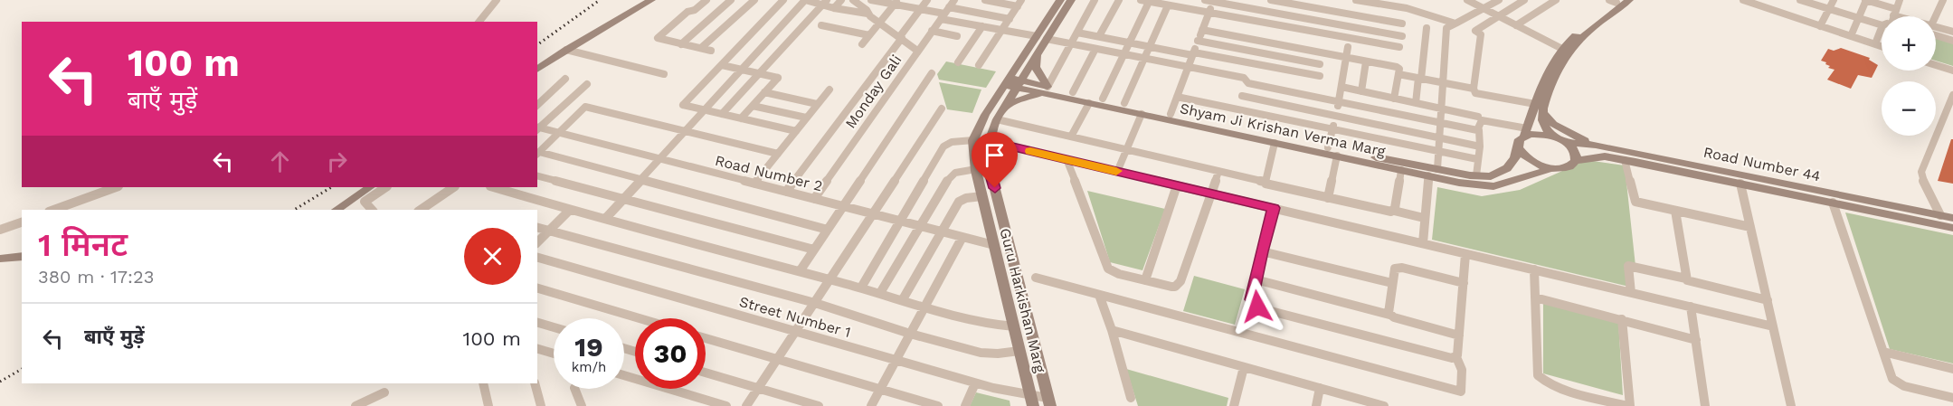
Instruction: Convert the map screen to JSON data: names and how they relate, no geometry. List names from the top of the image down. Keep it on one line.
{"streets":{"street":["Monday Gali","Shyam Ji Krishan Verma Marg","Road Number 44","Road Number 2","Guru Harkishan Marg","Street Number 1"]},"crossings":[["Monday Gali","Road Number 2"],["Shyam Ji Krishan Verma Marg","Road Number 44"],["Shyam Ji Krishan Verma Marg","Guru Harkishan Marg"],["Road Number 2","Guru Harkishan Marg"],["Guru Harkishan Marg","Street Number 1"]],"page":{"map_buttons":["+","−"],"turn":["100 m","बाएँ मुड़ें"],"heading":["1 मिनट","380 m · 17:23"],"list":[{"name":"बाएँ मुड़ें","value":"100 m"}],"speed":"19 km/h","limit":"30"}}
